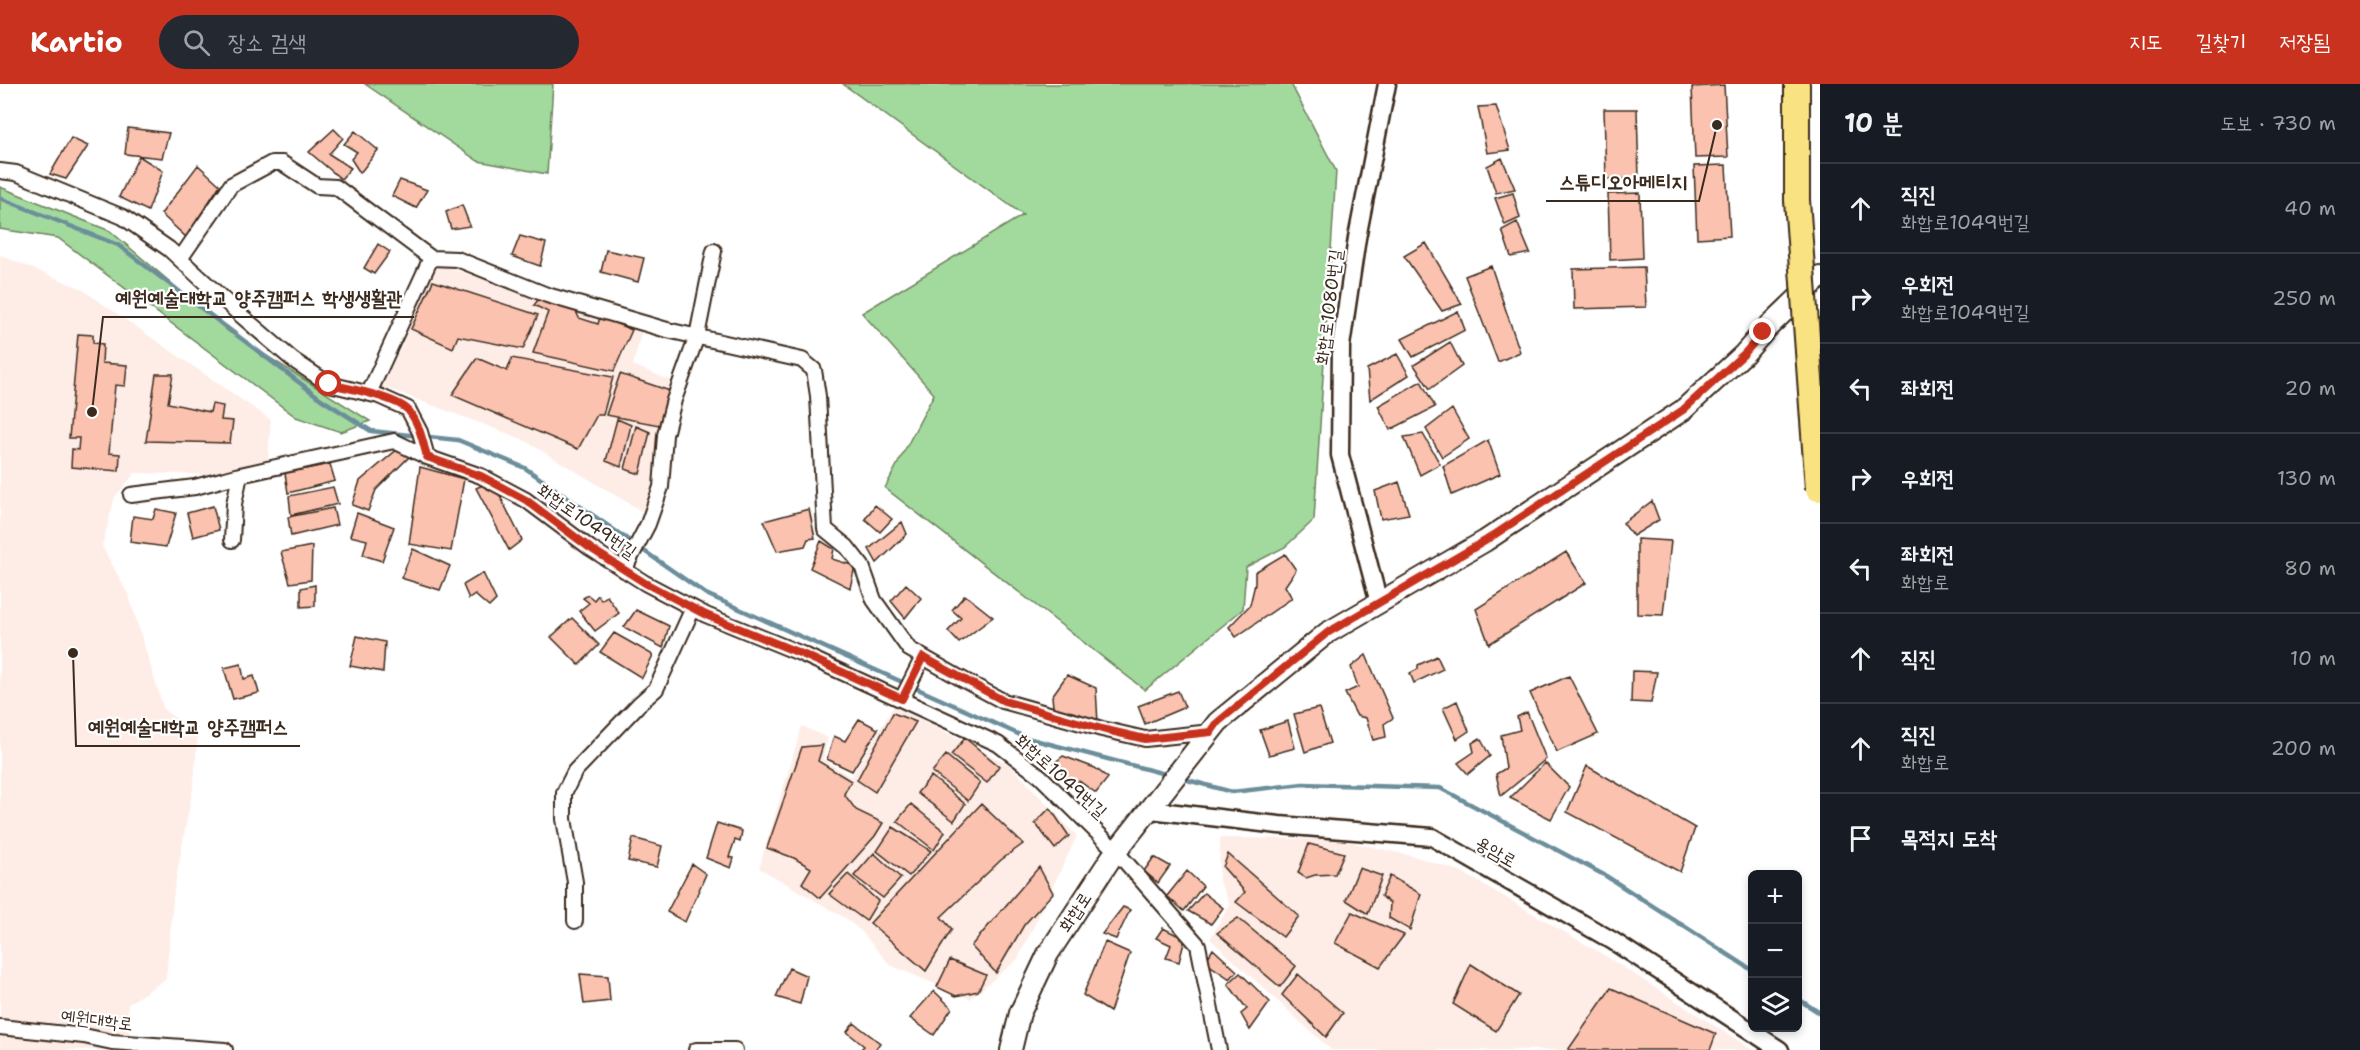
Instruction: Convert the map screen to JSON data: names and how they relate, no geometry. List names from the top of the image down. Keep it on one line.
{"streets":{"main road":["화합로"],"street":["화합로1080번길","화합로1049번길","용암로","예원대학로"]},"crossings":[["화합로1049번길","화합로"],["용암로","화합로"]],"places":["스튜디오아메티지","예원예술대학교 양주캠퍼스 학생생활관","예원예술대학교 양주캠퍼스"],"page":{"header":"Kartio","search":"장소 검색","nav":["지도","길찾기","저장됨"],"heading":["10 분","도보 · 730 m"],"list":[["직진","화합로1049번길","40 m"],["우회전","화합로1049번길","250 m"],["좌회전","20 m"],["우회전","130 m"],["좌회전","화합로","80 m"],["직진","10 m"],["직진","화합로","200 m"],"목적지 도착"],"map_buttons":["+","−"]}}
